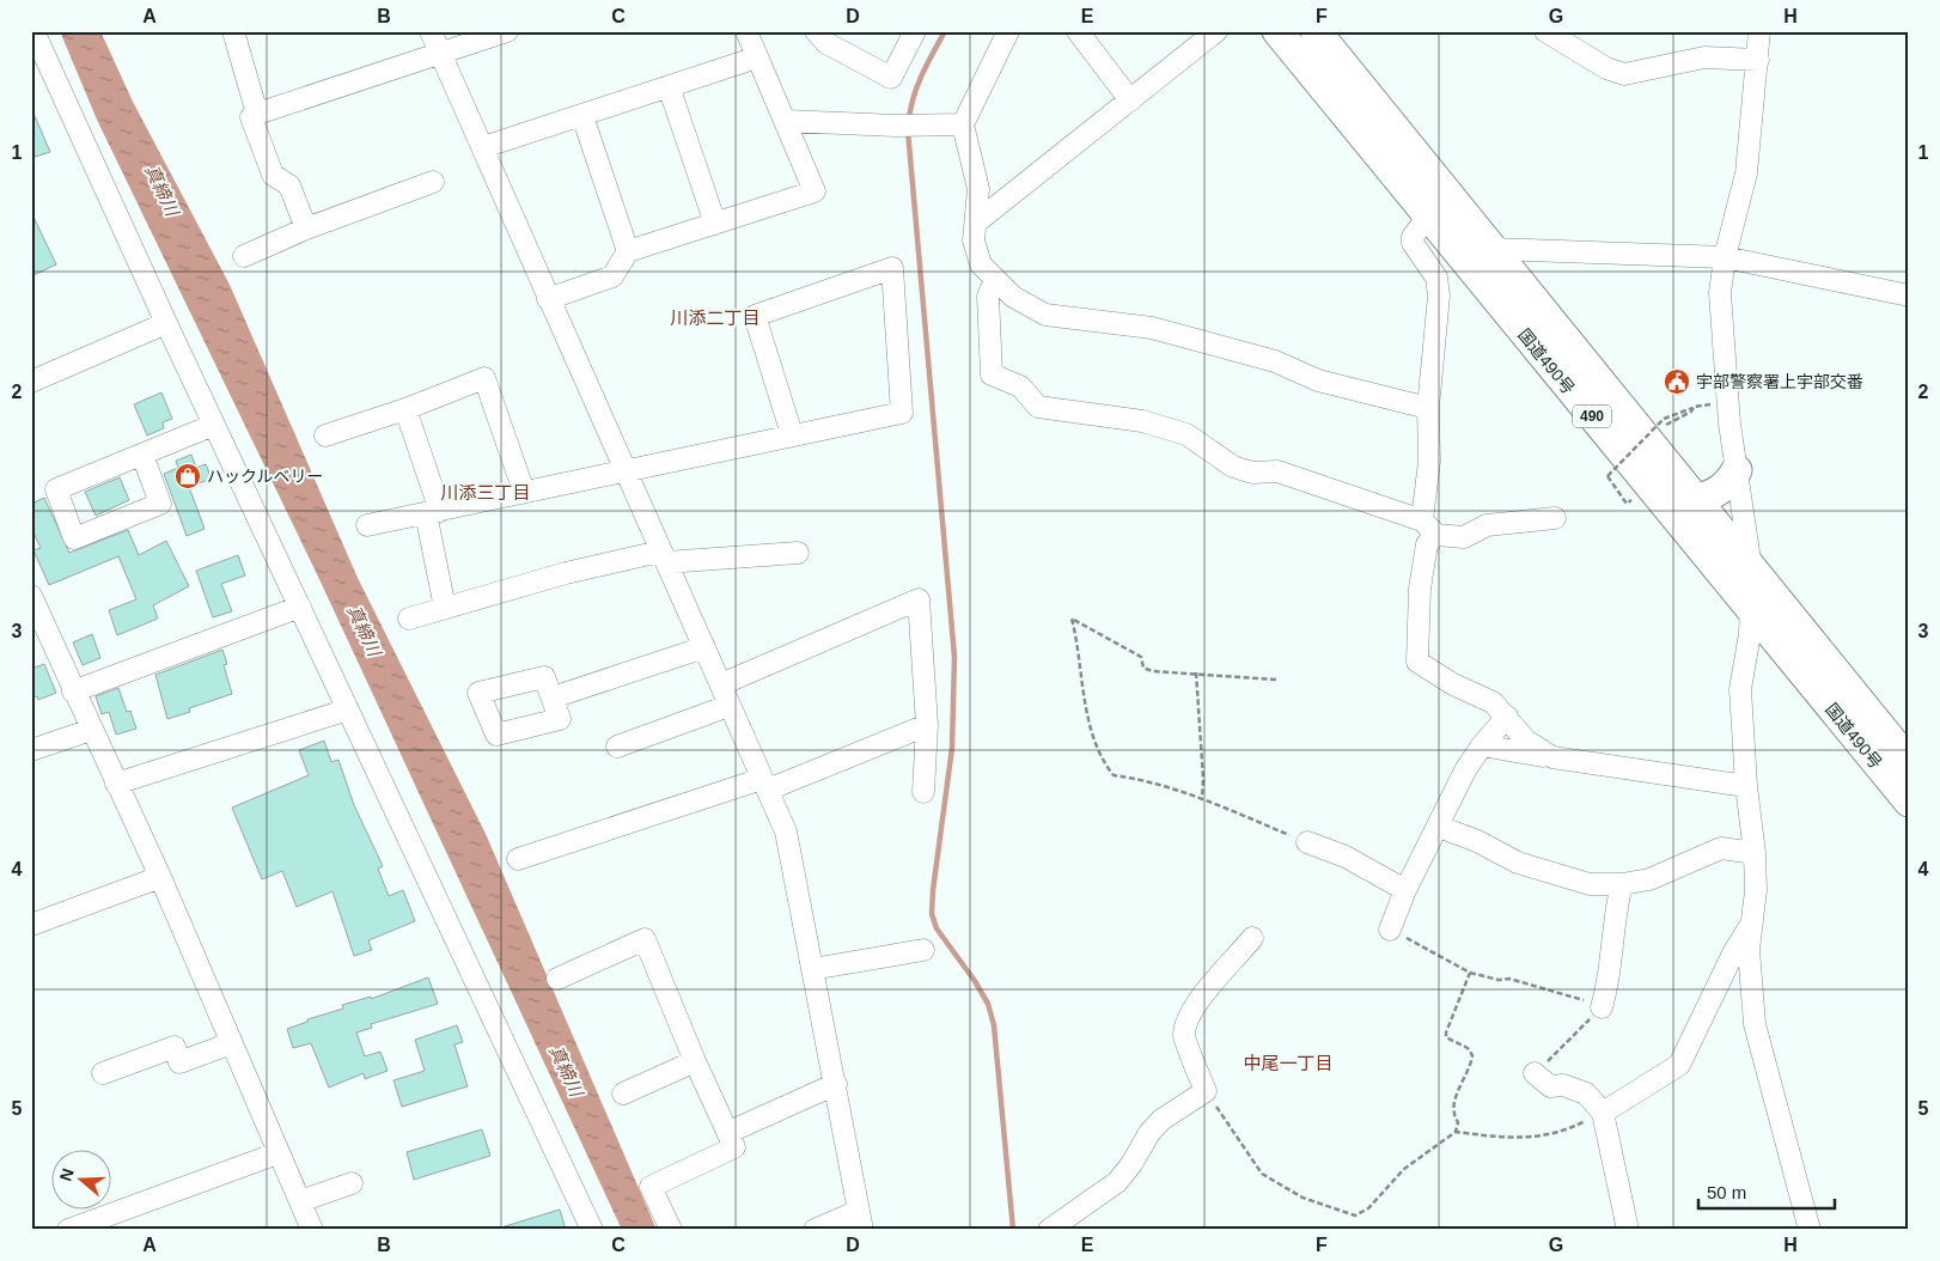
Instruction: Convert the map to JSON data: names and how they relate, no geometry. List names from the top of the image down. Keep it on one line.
{"streets":{"highway":["国道490号","490"]},"districts":["川添二丁目","川添三丁目","中尾一丁目"],"water":["真締川"],"places":{"public building":["宇部警察署上宇部交番"],"shop":["ハックルベリー"]},"scale_bar":"50 m","north":"left","grid":{"columns":["A","B","C","D","E","F","G","H"],"rows":["1","2","3","4","5"]}}
